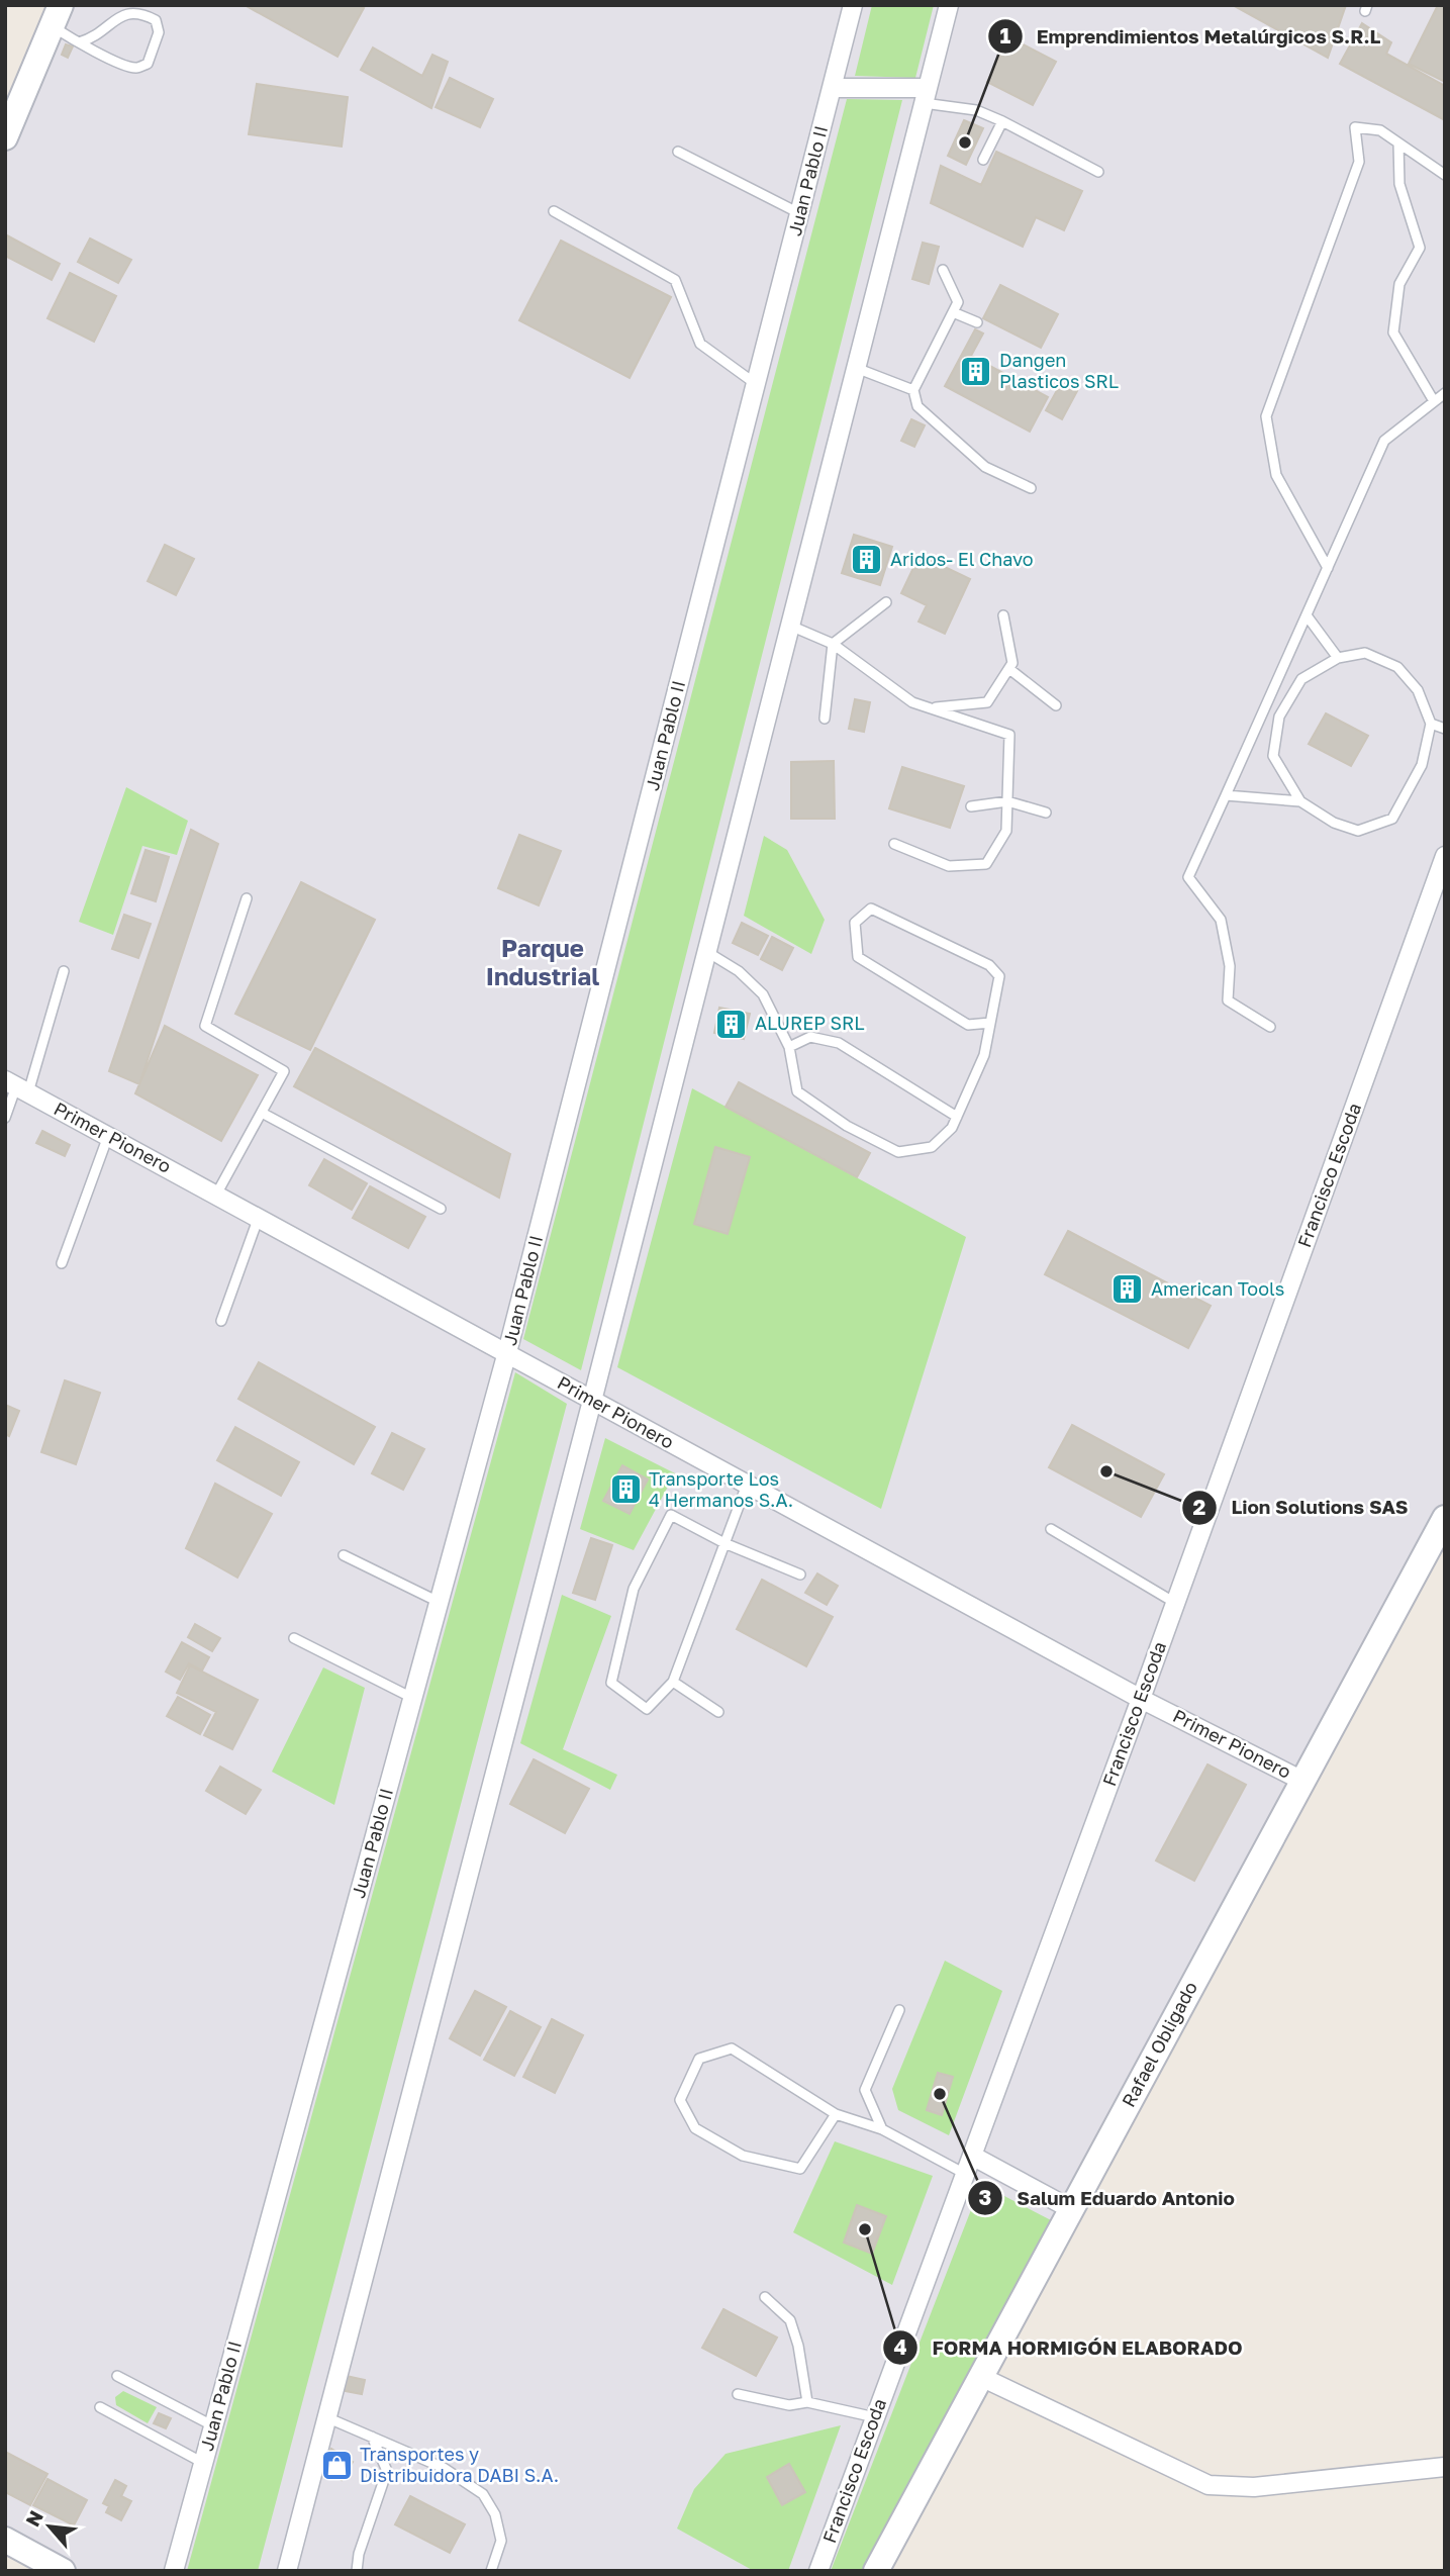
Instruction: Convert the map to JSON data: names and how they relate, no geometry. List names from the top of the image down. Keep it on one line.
{"streets":{"street":["Juan Pablo II","Primer Pionero","Francisco Escoda","Rafael Obligado"]},"crossings":[["Juan Pablo II","Primer Pionero"],["Primer Pionero","Francisco Escoda"],["Primer Pionero","Rafael Obligado"]],"districts":["Parque Industrial"],"places":{"other":["Emprendimientos Metalúrgicos S.R.L","Lion Solutions SAS","Salum Eduardo Antonio","FORMA HORMIGÓN ELABORADO"],"building":["Dangen Plasticos SRL","Aridos- El Chavo","ALUREP SRL","American Tools","Transporte Los 4 Hermanos S.A."],"shop":["Transportes y Distribuidora DABI S.A."]},"north":"top left"}
